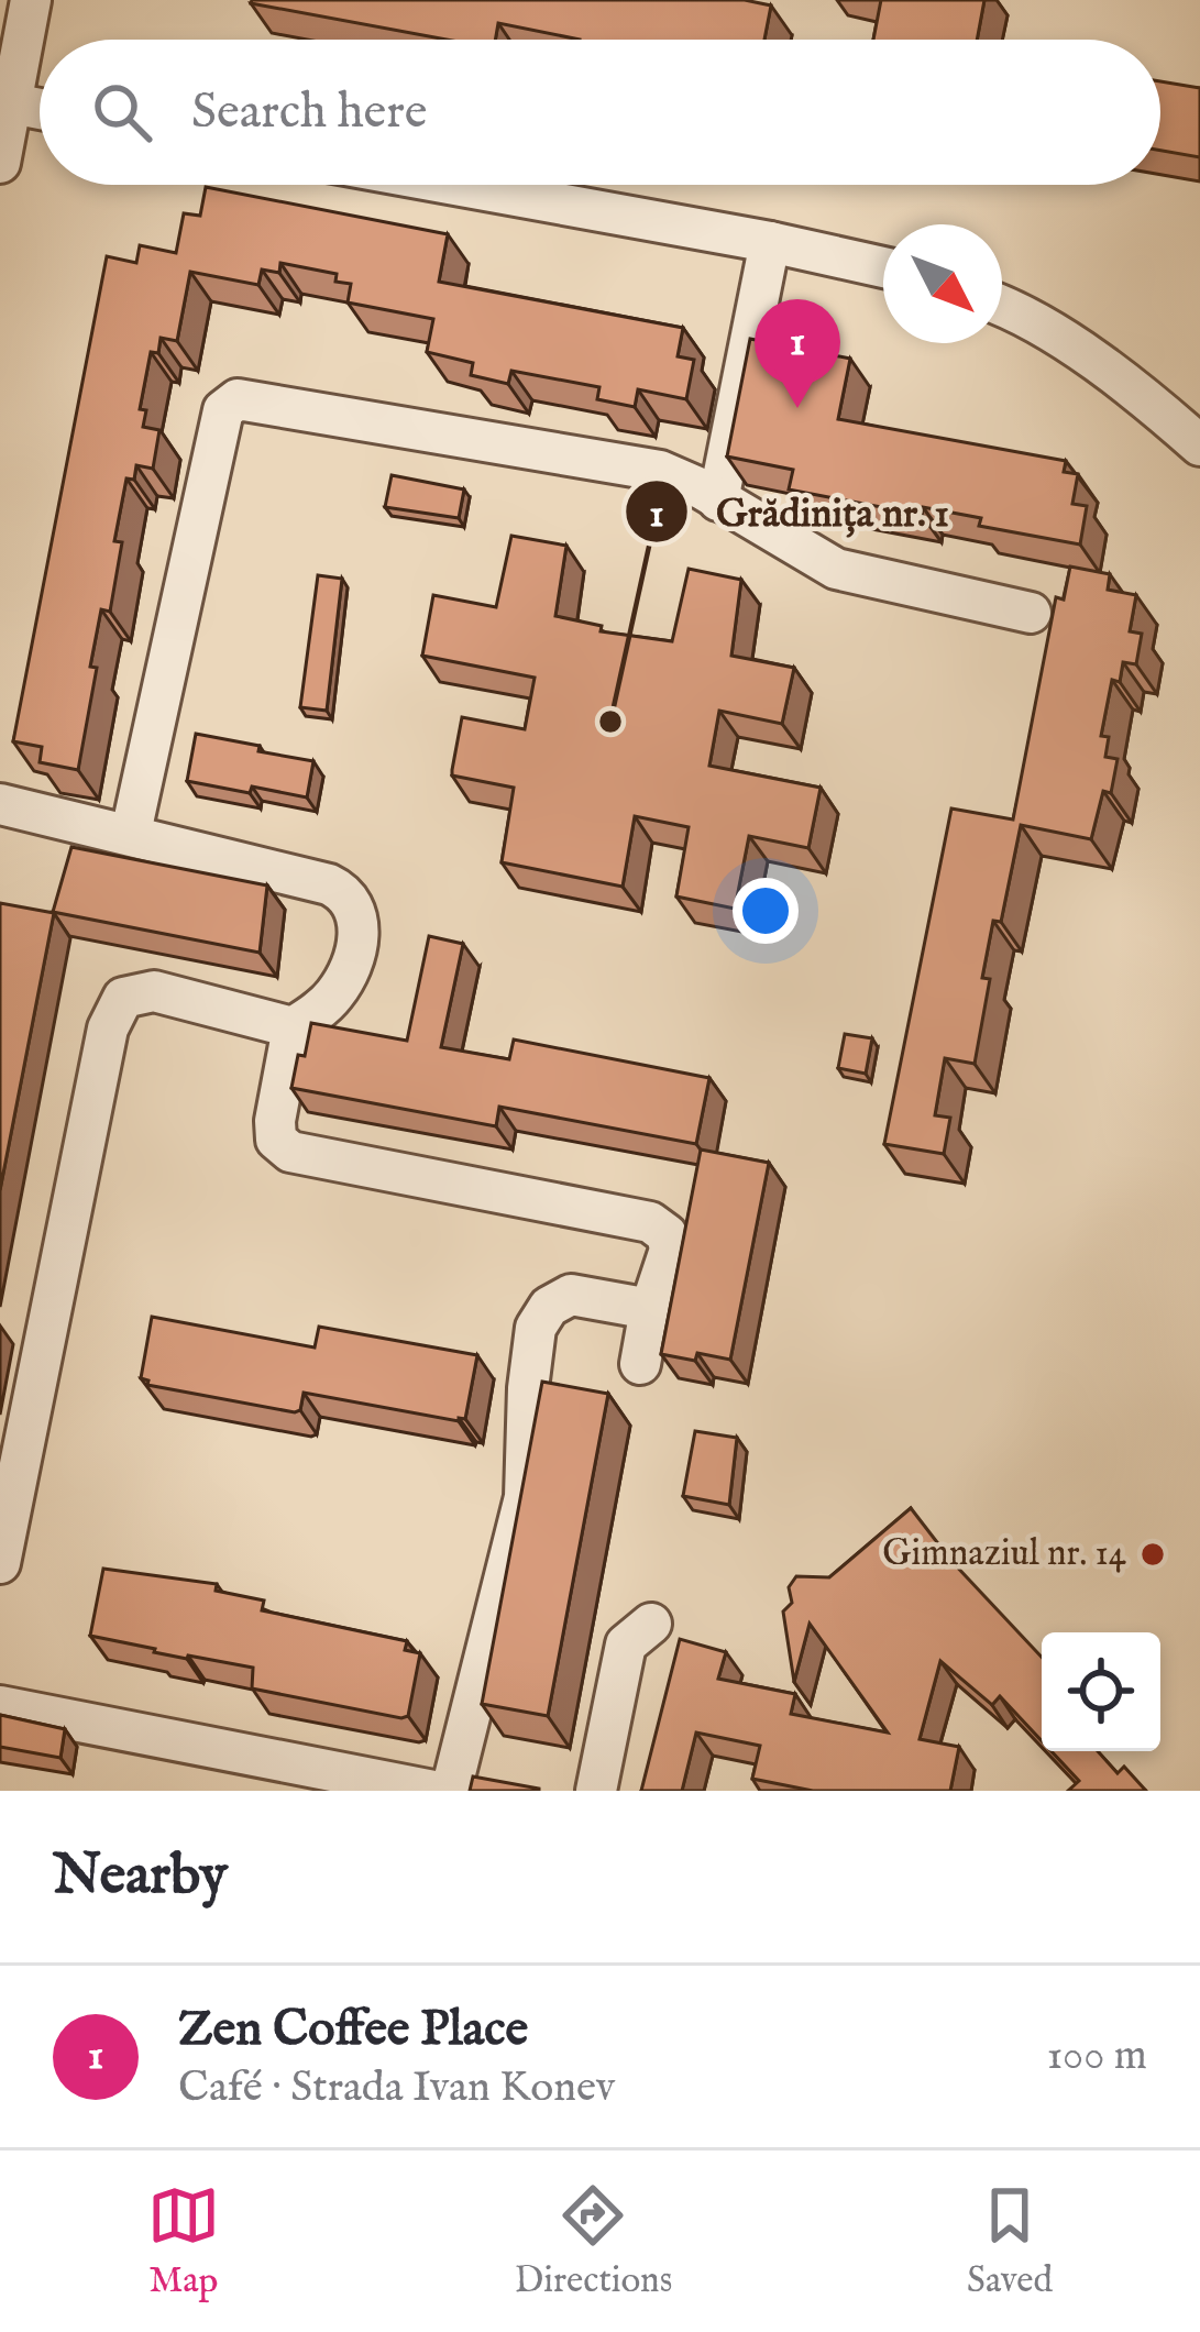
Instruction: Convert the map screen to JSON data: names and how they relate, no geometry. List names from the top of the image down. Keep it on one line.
{"places":["Grădinița nr. 1","Gimnaziul nr. 14"],"north":"bottom right","page":{"search":"Search here","pins":"1","heading":"Nearby","list":[{"mark":"1","name":"Zen Coffee Place","note":"Café · Strada Ivan Konev","value":"100 m"}],"nav":["Map","Directions","Saved"]}}
